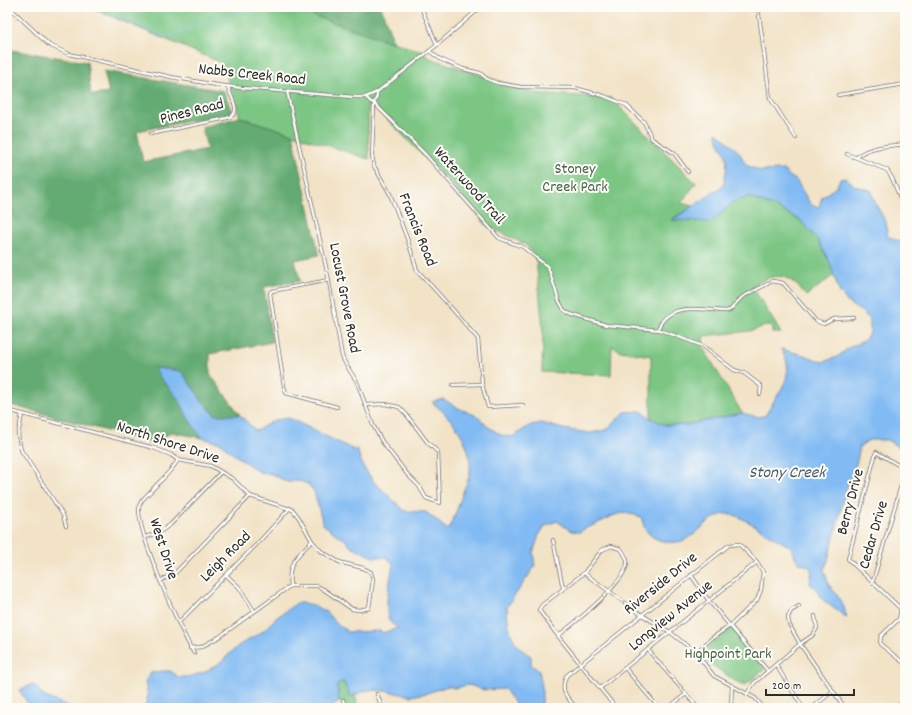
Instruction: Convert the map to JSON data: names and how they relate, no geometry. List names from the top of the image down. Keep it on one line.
{"streets":{"street":["Nabbs Creek Road","Pines Road","Waterwood Trail","Francis Road","Locust Grove Road","North Shore Drive","Berry Drive","Cedar Drive","West Drive","Leigh Road","Riverside Drive","Longview Avenue"]},"crossings":[["Nabbs Creek Road","Pines Road"],["Nabbs Creek Road","Locust Grove Road"],["Waterwood Trail","Francis Road"],["North Shore Drive","West Drive"],["North Shore Drive","Leigh Road"],["Berry Drive","Cedar Drive"],["West Drive","Leigh Road"],["Riverside Drive","Longview Avenue"]],"water":["Stony Creek"],"parks":["Stoney Creek Park","Highpoint Park"],"scale_bar":"200 m"}
